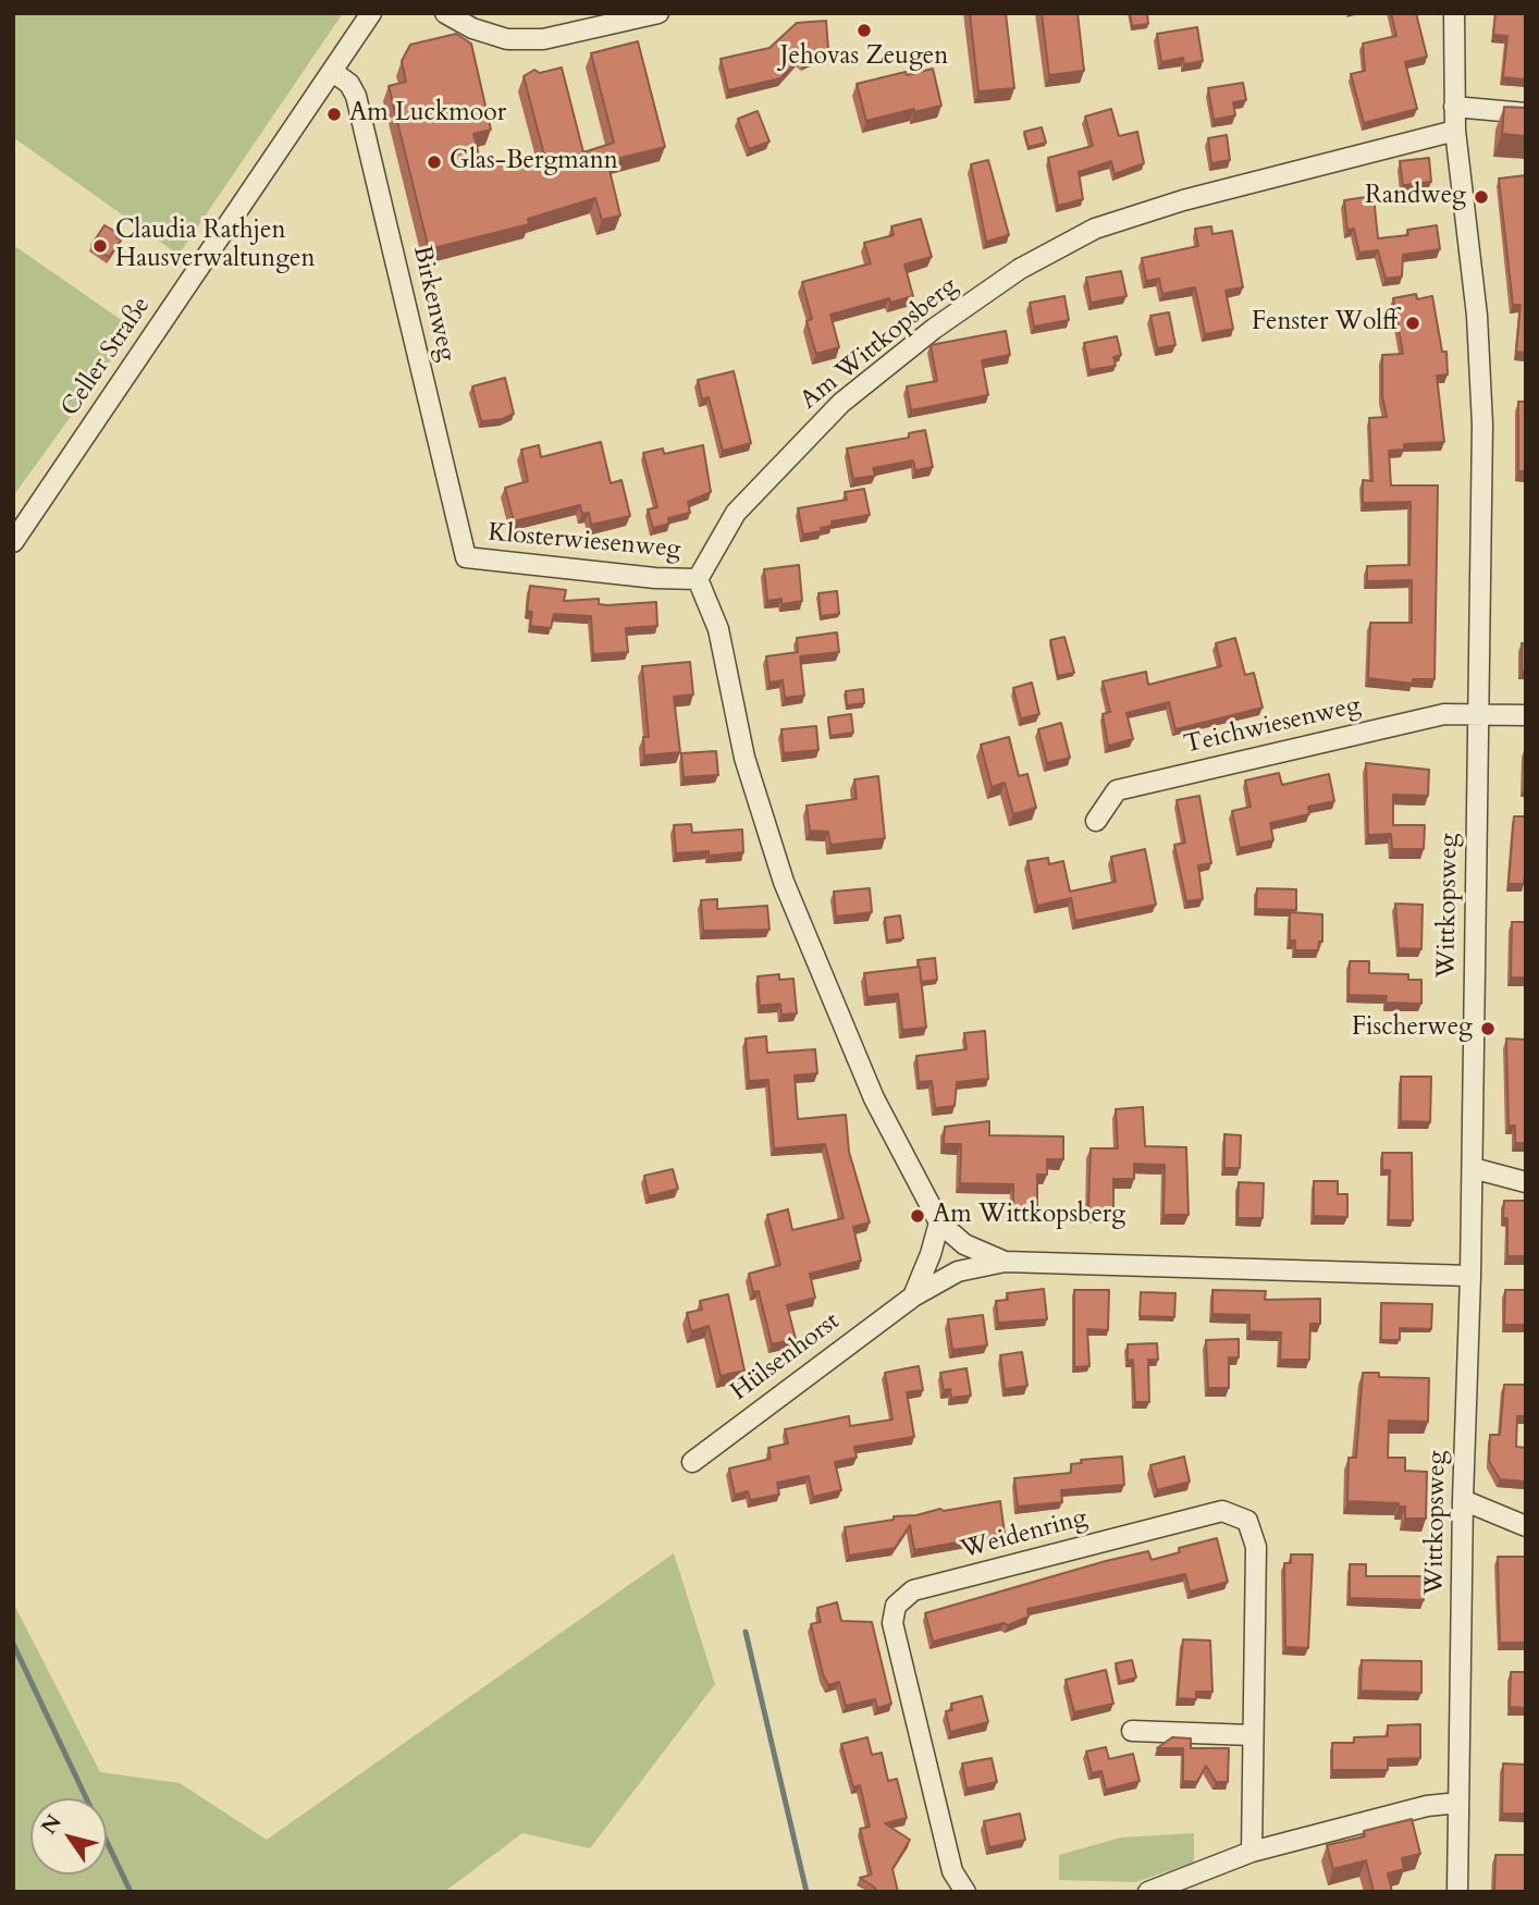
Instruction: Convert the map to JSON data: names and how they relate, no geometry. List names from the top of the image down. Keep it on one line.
{"streets":{"street":["Birkenweg","Am Wittkopsberg","Celler Straße","Klosterwiesenweg","Teichwiesenweg","Wittkopsweg","Hülsenhorst","Weidenring"]},"crossings":[["Birkenweg","Celler Straße"],["Birkenweg","Klosterwiesenweg"],["Am Wittkopsberg","Klosterwiesenweg"],["Am Wittkopsberg","Wittkopsweg"],["Teichwiesenweg","Wittkopsweg"]],"places":["Jehovas Zeugen","Am Luckmoor","Glas-Bergmann","Randweg","Claudia Rathjen Hausverwaltungen","Fenster Wolff","Fischerweg","Am Wittkopsberg"],"north":"top left"}
